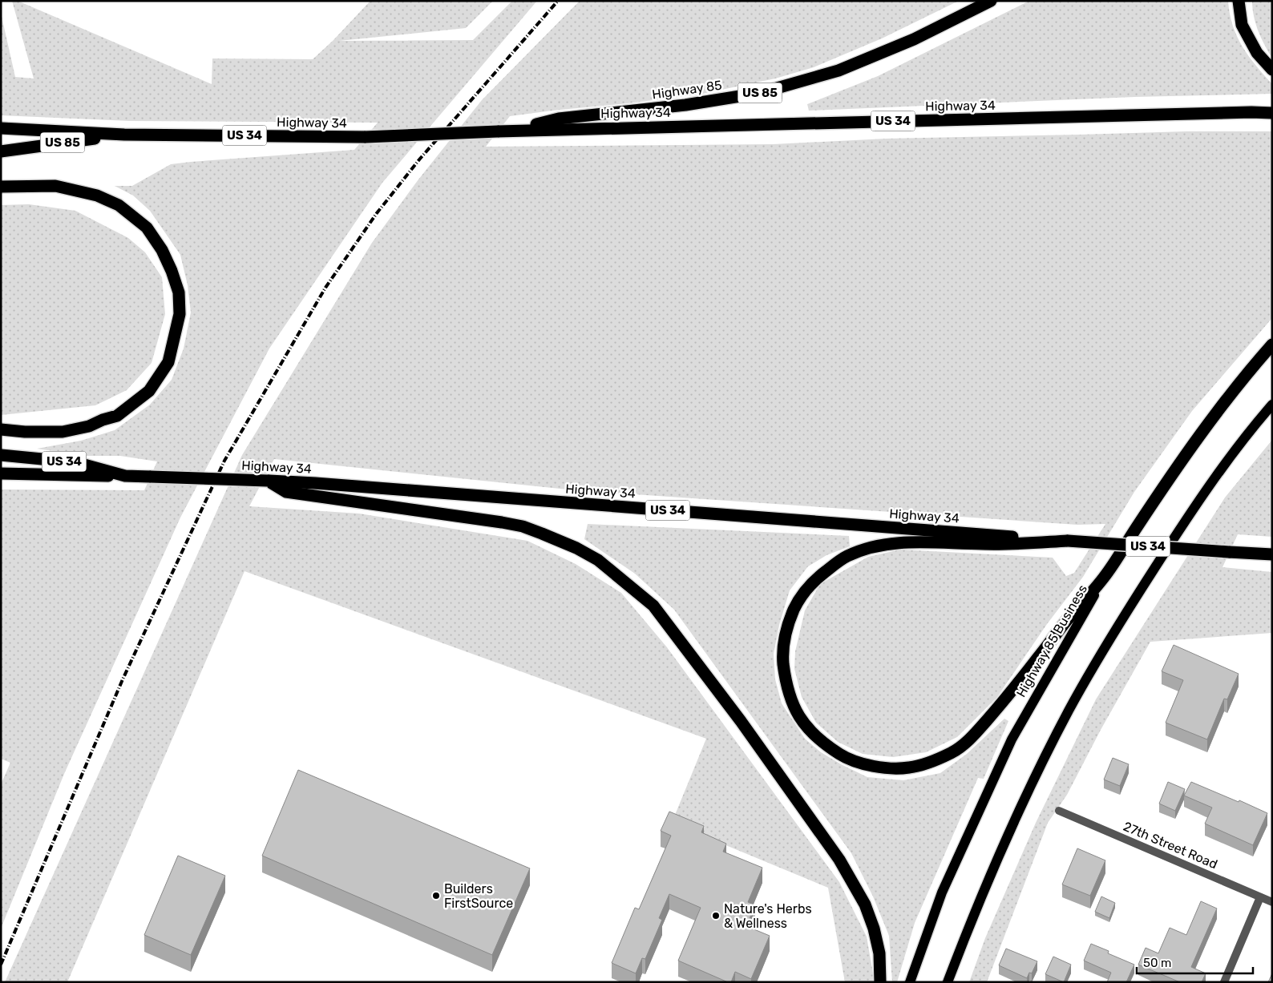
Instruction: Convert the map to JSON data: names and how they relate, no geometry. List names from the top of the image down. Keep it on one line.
{"streets":{"highway":["Highway 85","US 85","Highway 34","US 34","Highway 85 Business"],"street":["27th Street Road"]},"crossings":[["Highway 85","Highway 34"],["US 85","Highway 34"]],"places":["Builders FirstSource","Nature's Herbs & Wellness"],"scale_bar":"50 m"}
